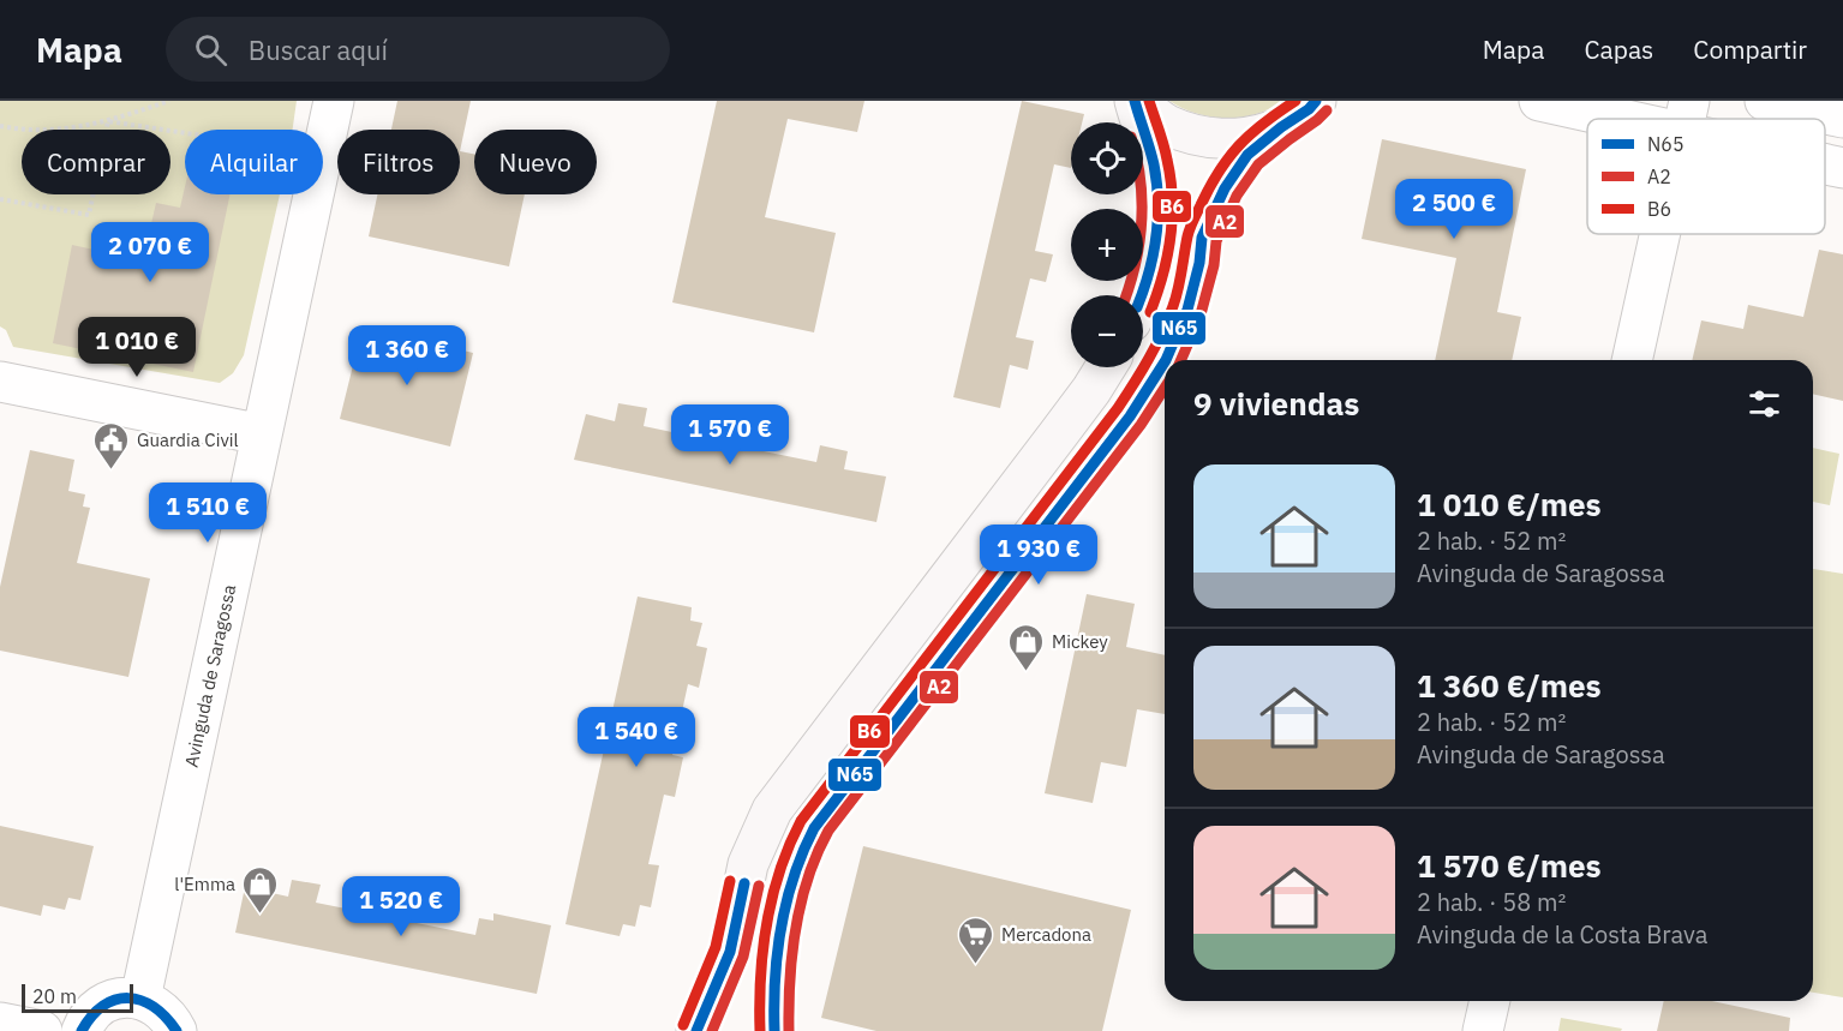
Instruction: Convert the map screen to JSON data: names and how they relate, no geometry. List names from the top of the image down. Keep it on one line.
{"streets":{"street":["Avinguda de Saragossa"]},"places":{"public building":["Guardia Civil"],"shop":["Mickey","l'Emma"],"supermarket":["Mercadona"]},"lines":["transit line N65","transit line B6","transit line A2"],"legend":["N65","A2","B6"],"scale_bar":"20 m","page":{"header":"Mapa","search":"Buscar aquí","nav":["Mapa","Capas","Compartir"],"map_buttons":["+","−"],"chip":["Comprar","Alquilar","Filtros","Nuevo"],"price":["2 500 €","2 070 €","1 010 €","1 360 €","1 570 €","1 510 €","1 930 €","1 540 €","1 520 €"],"heading":"9 viviendas","list":[{"name":"1 010 €/mes","note":"2 hab. · 52 m² · Avinguda de Saragossa"},{"name":"1 360 €/mes","note":"2 hab. · 52 m² · Avinguda de Saragossa"},{"name":"1 570 €/mes","note":"2 hab. · 58 m² · Avinguda de la Costa Brava"}],"scale":"20 m"}}
